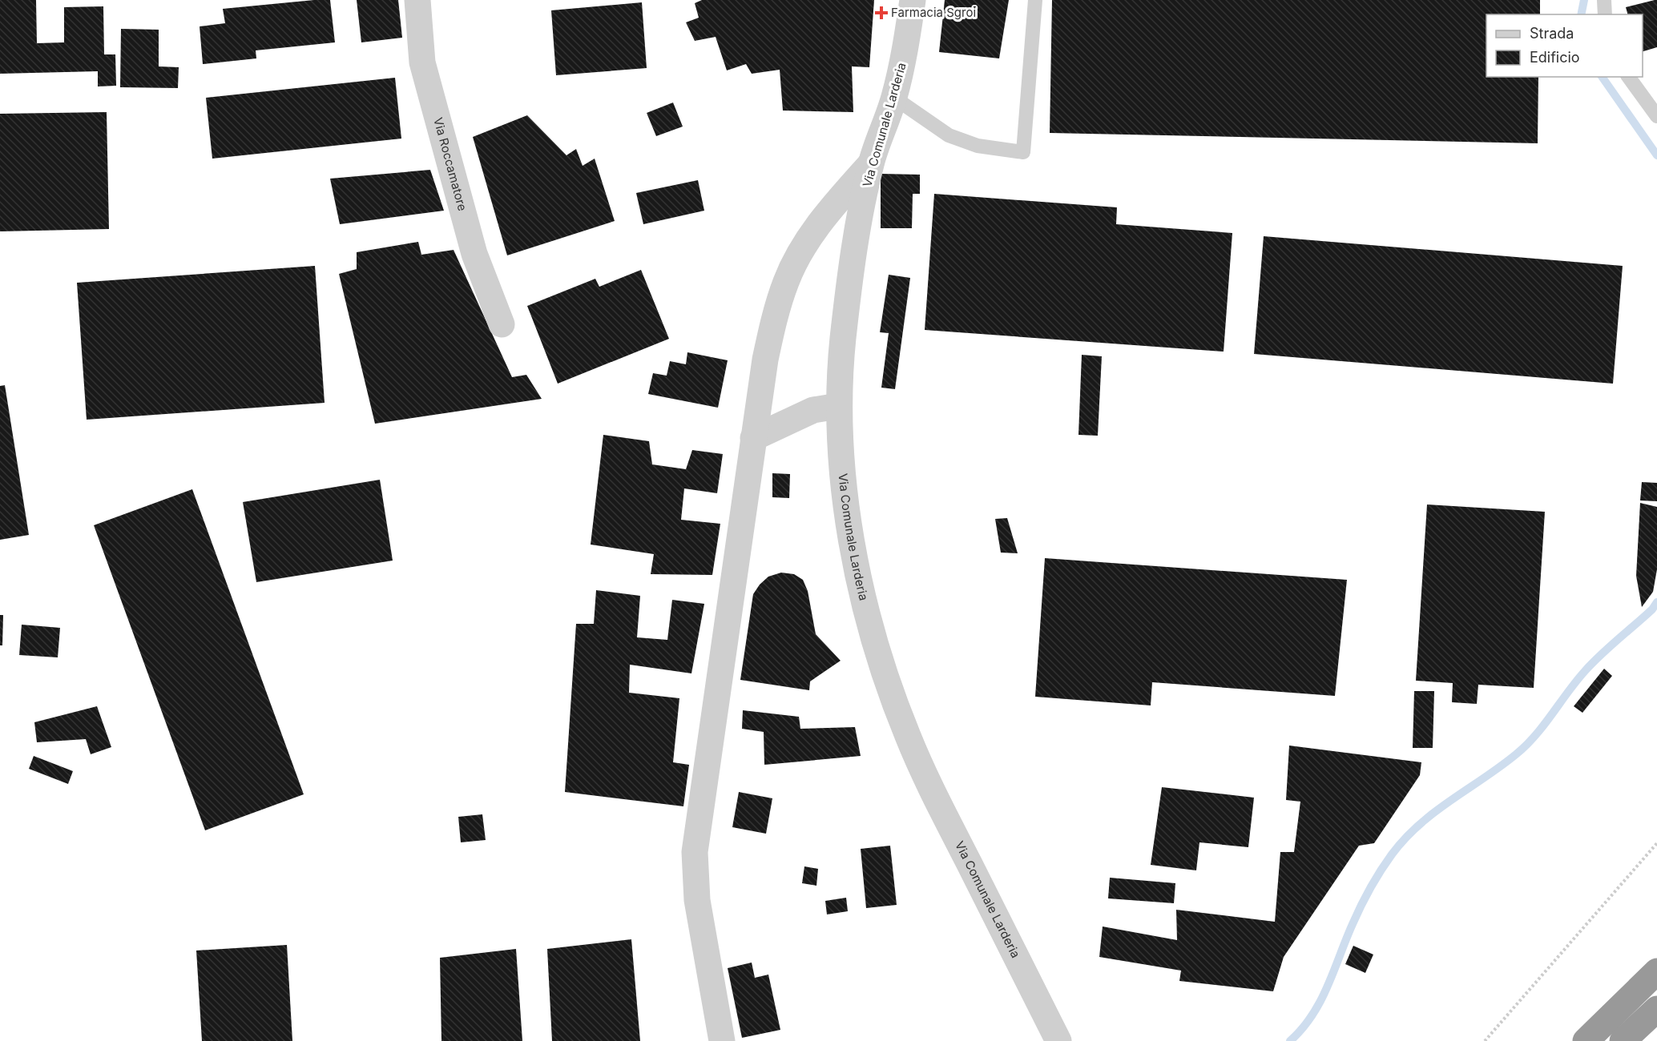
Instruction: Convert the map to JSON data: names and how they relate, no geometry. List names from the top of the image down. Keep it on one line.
{"streets":{"street":["Via Comunale Larderia","Via Roccamatore"]},"places":{"health":["Farmacia Sgroi"]},"legend":["Strada","Edificio"]}
